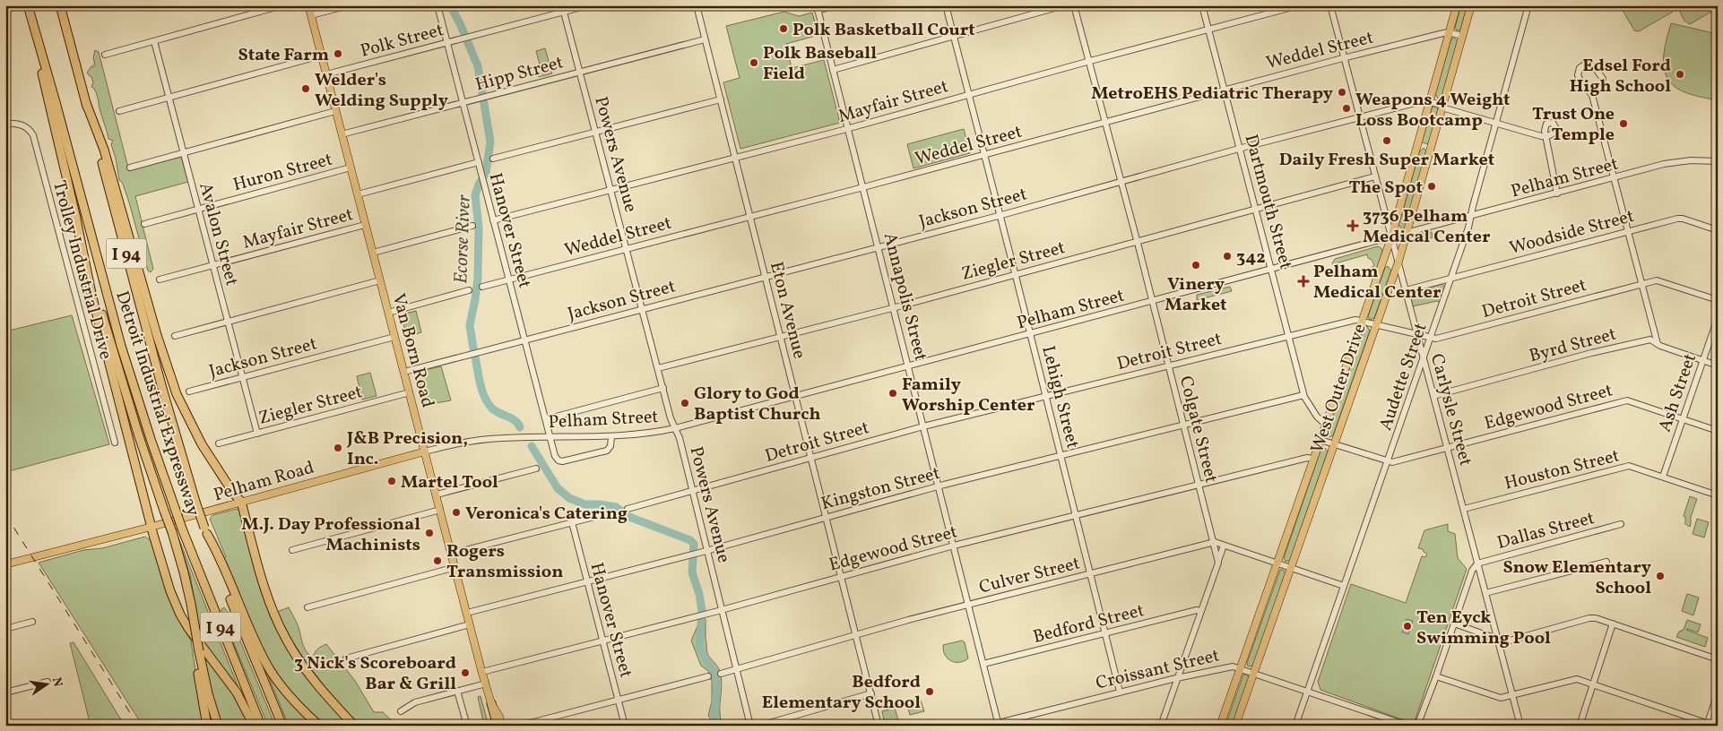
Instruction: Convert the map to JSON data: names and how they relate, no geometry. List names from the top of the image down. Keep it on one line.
{"streets":{"highway":["I 94","Detroit Industrial Expressway"],"main road":["Van Born Road","West Outer Drive","Pelham Road"],"street":["Polk Street","Weddel Street","Hipp Street","Mayfair Street","Powers Avenue","Huron Street","Pelham Street","Dartmouth Street","Jackson Street","Hanover Street","Woodside Street","Avalon Street","Ziegler Street","Trolley Industrial Drive","Annapolis Street","Detroit Street","Eton Avenue","Byrd Street","Audette Street","Ash Street","Lehigh Street","Edgewood Street","Carlysle Street","Colgate Street","Houston Street","Kingston Street","Dallas Street","Culver Street","Bedford Street","Croissant Street"]},"crossings":[["Polk Street","Powers Avenue"],["Polk Street","Hanover Street"],["Polk Street","Van Born Road"],["Weddel Street","Powers Avenue"],["Weddel Street","Dartmouth Street"],["Weddel Street","Hanover Street"],["Weddel Street","Annapolis Street"],["Weddel Street","Eton Avenue"],["Weddel Street","West Outer Drive"],["Weddel Street","Lehigh Street"],["Weddel Street","Carlysle Street"],["Weddel Street","Colgate Street"],["Hipp Street","Powers Avenue"],["Hipp Street","Hanover Street"],["Hipp Street","Eton Avenue"],["Hipp Street","Van Born Road"],["Mayfair Street","Powers Avenue"],["Mayfair Street","Dartmouth Street"],["Mayfair Street","Hanover Street"],["Mayfair Street","Avalon Street"],["Mayfair Street","Annapolis Street"],["Mayfair Street","Eton Avenue"],["Mayfair Street","Van Born Road"],["Mayfair Street","Lehigh Street"],["Mayfair Street","Colgate Street"],["Powers Avenue","Pelham Street"],["Powers Avenue","Jackson Street"],["Powers Avenue","Ziegler Street"],["Powers Avenue","Detroit Street"],["Powers Avenue","Edgewood Street"],["Powers Avenue","Kingston Street"],["Powers Avenue","Culver Street"],["Huron Street","Avalon Street"],["Huron Street","Van Born Road"],["Pelham Street","Dartmouth Street"],["Pelham Street","Hanover Street"],["Pelham Street","Annapolis Street"],["Pelham Street","Eton Avenue"],["Pelham Street","Van Born Road"],["Pelham Street","Audette Street"],["Pelham Street","West Outer Drive"],["Pelham Street","Lehigh Street"],["Pelham Street","Carlysle Street"],["Pelham Street","Colgate Street"],["Pelham Street","Pelham Road"],["Dartmouth Street","Jackson Street"],["Dartmouth Street","Ziegler Street"],["Dartmouth Street","Detroit Street"],["Dartmouth Street","West Outer Drive"],["Dartmouth Street","Kingston Street"],["Jackson Street","Hanover Street"],["Jackson Street","Avalon Street"],["Jackson Street","Annapolis Street"],["Jackson Street","Eton Avenue"],["Jackson Street","Van Born Road"],["Jackson Street","Audette Street"],["Jackson Street","West Outer Drive"],["Jackson Street","Lehigh Street"],["Jackson Street","Carlysle Street"],["Jackson Street","Colgate Street"],["Hanover Street","Edgewood Street"],["Hanover Street","Kingston Street"],["Woodside Street","Audette Street"],["Woodside Street","Carlysle Street"],["Avalon Street","Ziegler Street"],["Ziegler Street","Annapolis Street"],["Ziegler Street","Eton Avenue"],["Ziegler Street","Van Born Road"],["Ziegler Street","Lehigh Street"],["Ziegler Street","Carlysle Street"],["Ziegler Street","Colgate Street"],["Annapolis Street","Detroit Street"],["Annapolis Street","Edgewood Street"],["Annapolis Street","Kingston Street"],["Annapolis Street","Culver Street"],["Annapolis Street","Bedford Street"],["Annapolis Street","Croissant Street"],["Detroit Street","Eton Avenue"],["Detroit Street","Audette Street"],["Detroit Street","West Outer Drive"],["Detroit Street","Lehigh Street"],["Detroit Street","Carlysle Street"],["Detroit Street","Colgate Street"],["Eton Avenue","Edgewood Street"],["Eton Avenue","Kingston Street"],["Eton Avenue","Culver Street"],["Byrd Street","Ash Street"],["Byrd Street","Carlysle Street"],["Van Born Road","Edgewood Street"],["Van Born Road","Pelham Road"],["Van Born Road","Kingston Street"],["Audette Street","Edgewood Street"],["Audette Street","Carlysle Street"],["Audette Street","Culver Street"],["Audette Street","Croissant Street"],["West Outer Drive","Edgewood Street"],["West Outer Drive","Carlysle Street"],["West Outer Drive","Culver Street"],["West Outer Drive","Croissant Street"],["Ash Street","Edgewood Street"],["Ash Street","Houston Street"],["Lehigh Street","Edgewood Street"],["Lehigh Street","Kingston Street"],["Lehigh Street","Culver Street"],["Lehigh Street","Bedford Street"],["Lehigh Street","Croissant Street"],["Edgewood Street","Carlysle Street"],["Edgewood Street","Colgate Street"],["Carlysle Street","Houston Street"],["Carlysle Street","Dallas Street"],["Colgate Street","Kingston Street"],["Colgate Street","Culver Street"]],"water":["Ecorse River"],"places":{"other":["Polk Basketball Court","State Farm","Polk Baseball Field","Edsel Ford High School","Welder's Welding Supply","MetroEHS Pediatric Therapy","Weapons 4 Weight Loss Bootcamp","Trust One Temple","Daily Fresh Super Market","The Spot","342","Vinery Market","Family Worship Center","Glory to God Baptist Church","J&B Precision, Inc.","Martel Tool","Veronica's Catering","M.J. Day Professional Machinists","Rogers Transmission","Snow Elementary School","Ten Eyck Swimming Pool","3 Nick's Scoreboard Bar & Grill","Bedford Elementary School"],"health":["3736 Pelham Medical Center","Pelham Medical Center"]},"north":"right"}
